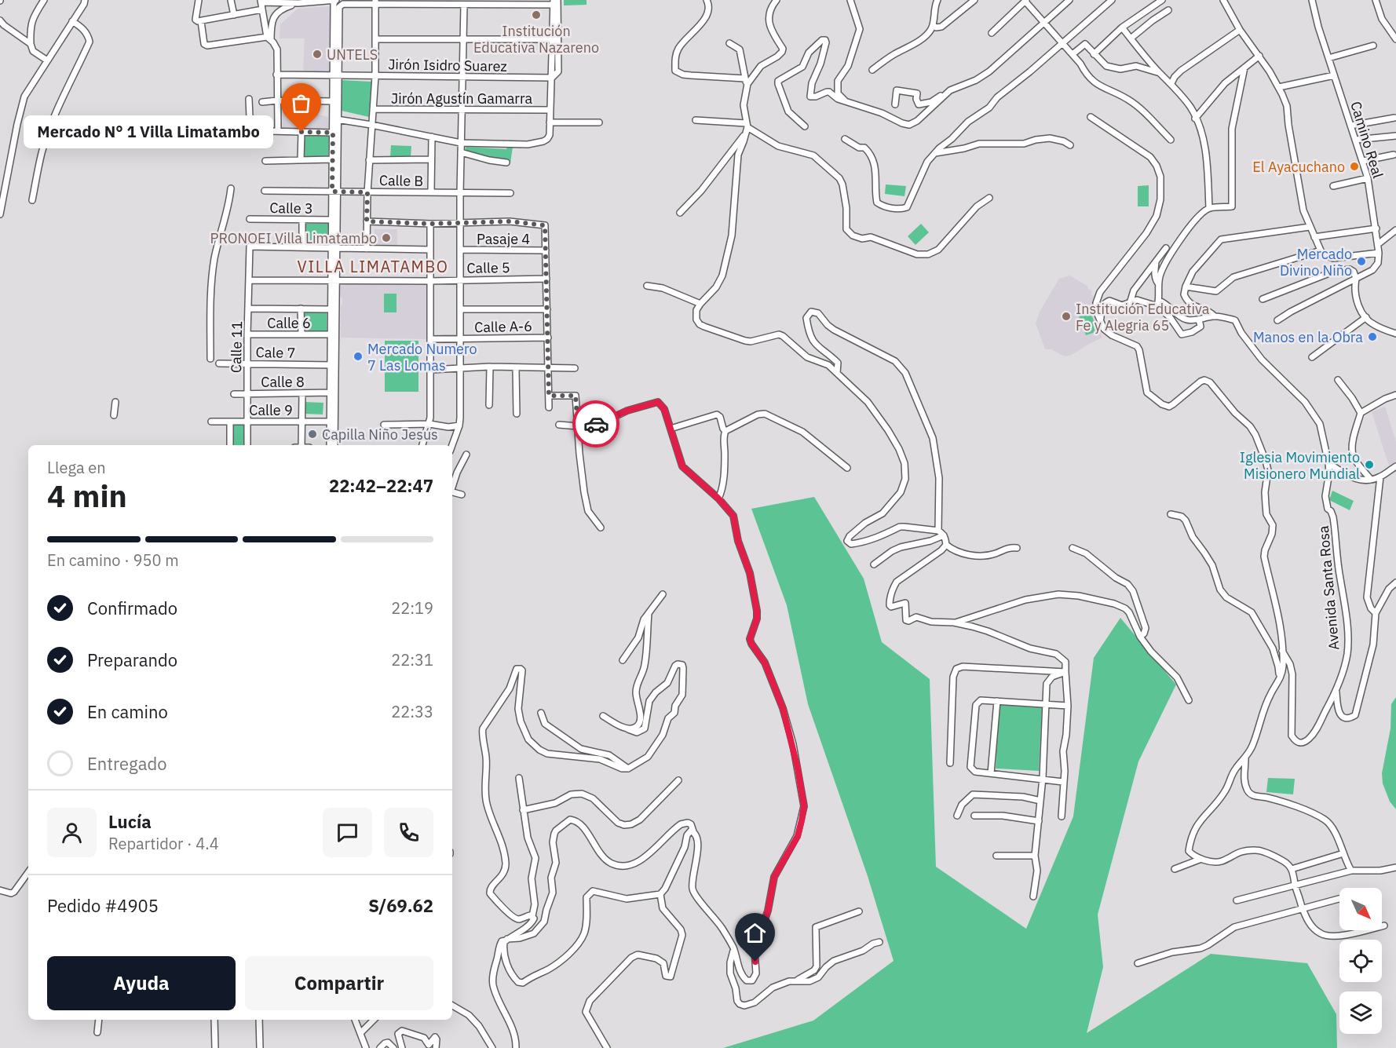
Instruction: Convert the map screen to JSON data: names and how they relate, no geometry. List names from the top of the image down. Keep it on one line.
{"streets":{"street":["Jirón Isidro Suarez","Jirón Agustín Gamarra","Camino Real","Calle B","Calle 3","Pasaje 4","Calle 5","Calle 6","Calle A-6","Calle 11","Cale 7","Calle 8","Calle 9","Avenida Santa Rosa"]},"crossings":[["Calle 5","Calle 11"],["Calle 6","Calle 11"],["Calle 11","Cale 7"],["Calle 11","Calle 8"],["Calle 11","Calle 9"]],"districts":["VILLA LIMATAMBO"],"places":["Institución Educativa Nazareno","UNTELS","Mercado N° 1 Villa Limatambo","El Ayacuchano","PRONOEI Villa Limatambo","Mercado Divino Niño","Institución Educativa Fe y Alegria 65","Manos en la Obra","Mercado Numero 7 Las Lomas","Capilla Niño Jesús","Iglesia Movimiento Misionero Mundial"],"north":"bottom right","page":{"bubble":"Mercado N° 1 Villa Limatambo","heading":["4 min","Llega en","22:42–22:47"],"panel":["Lucía","Repartidor · 4.4","Pedido #4905","S/69.62"],"bar":"En camino · 950 m","list":[["Confirmado","22:19"],["Preparando","22:31"],["En camino","22:33"],"Entregado"],"buttons":["Ayuda","Compartir"]}}
